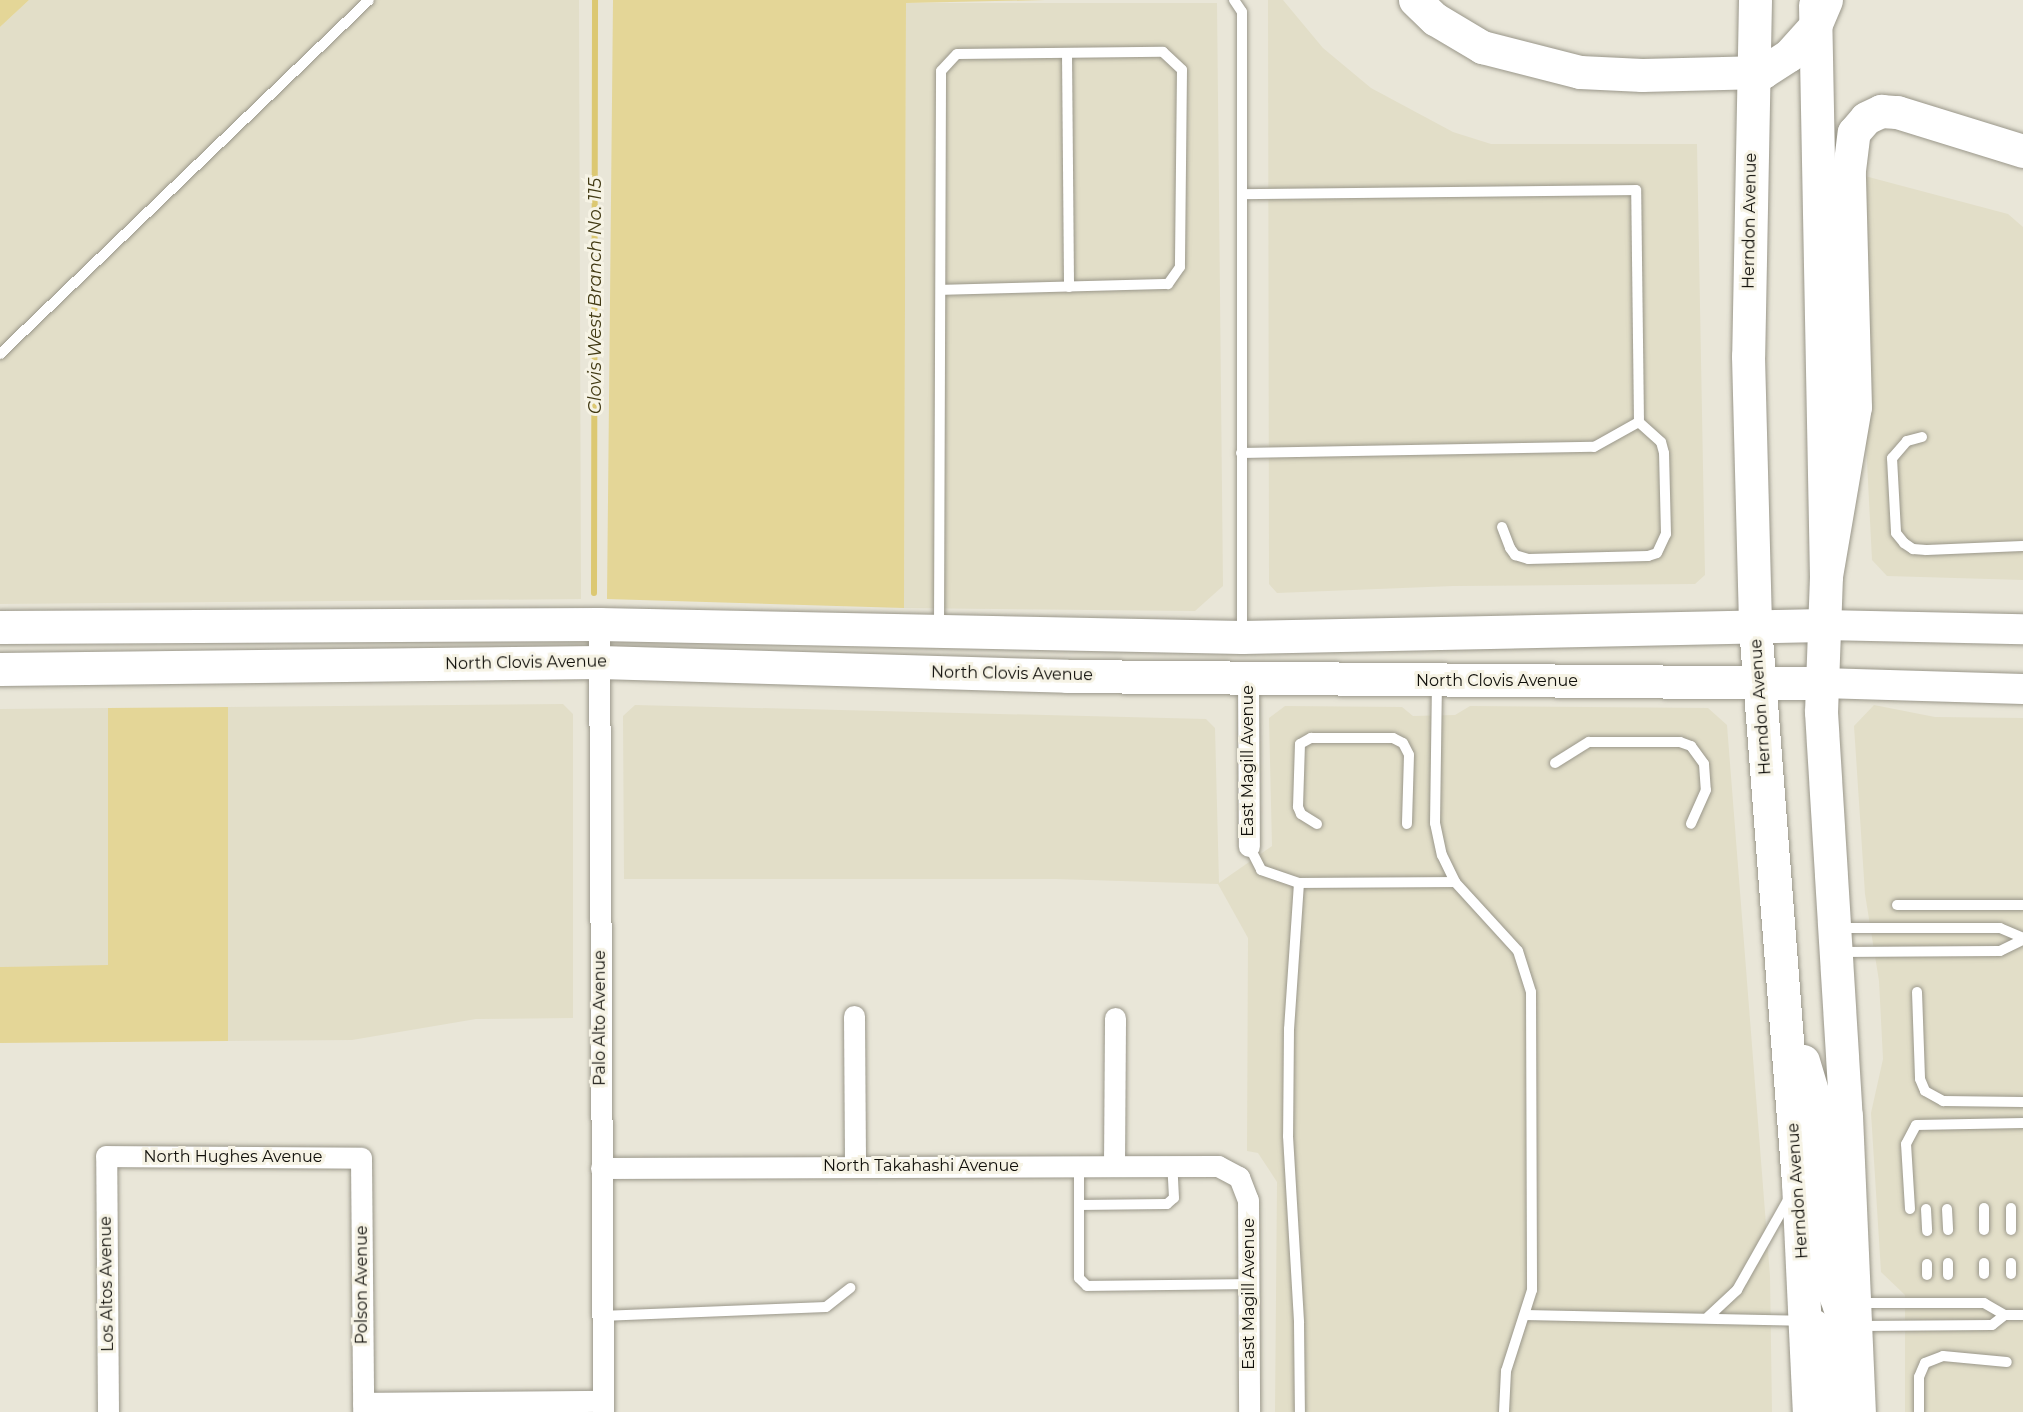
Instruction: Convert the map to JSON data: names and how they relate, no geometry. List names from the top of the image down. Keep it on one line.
{"streets":{"main road":["Herndon Avenue","North Clovis Avenue"],"street":["East Magill Avenue","Palo Alto Avenue","North Hughes Avenue","North Takahashi Avenue","Los Altos Avenue","Polson Avenue"]},"crossings":[["Herndon Avenue","North Clovis Avenue"],["North Clovis Avenue","East Magill Avenue"],["North Clovis Avenue","Palo Alto Avenue"],["East Magill Avenue","North Takahashi Avenue"],["Palo Alto Avenue","North Takahashi Avenue"],["North Hughes Avenue","Los Altos Avenue"],["North Hughes Avenue","Polson Avenue"]],"water":["Clovis West Branch No. 115"]}
